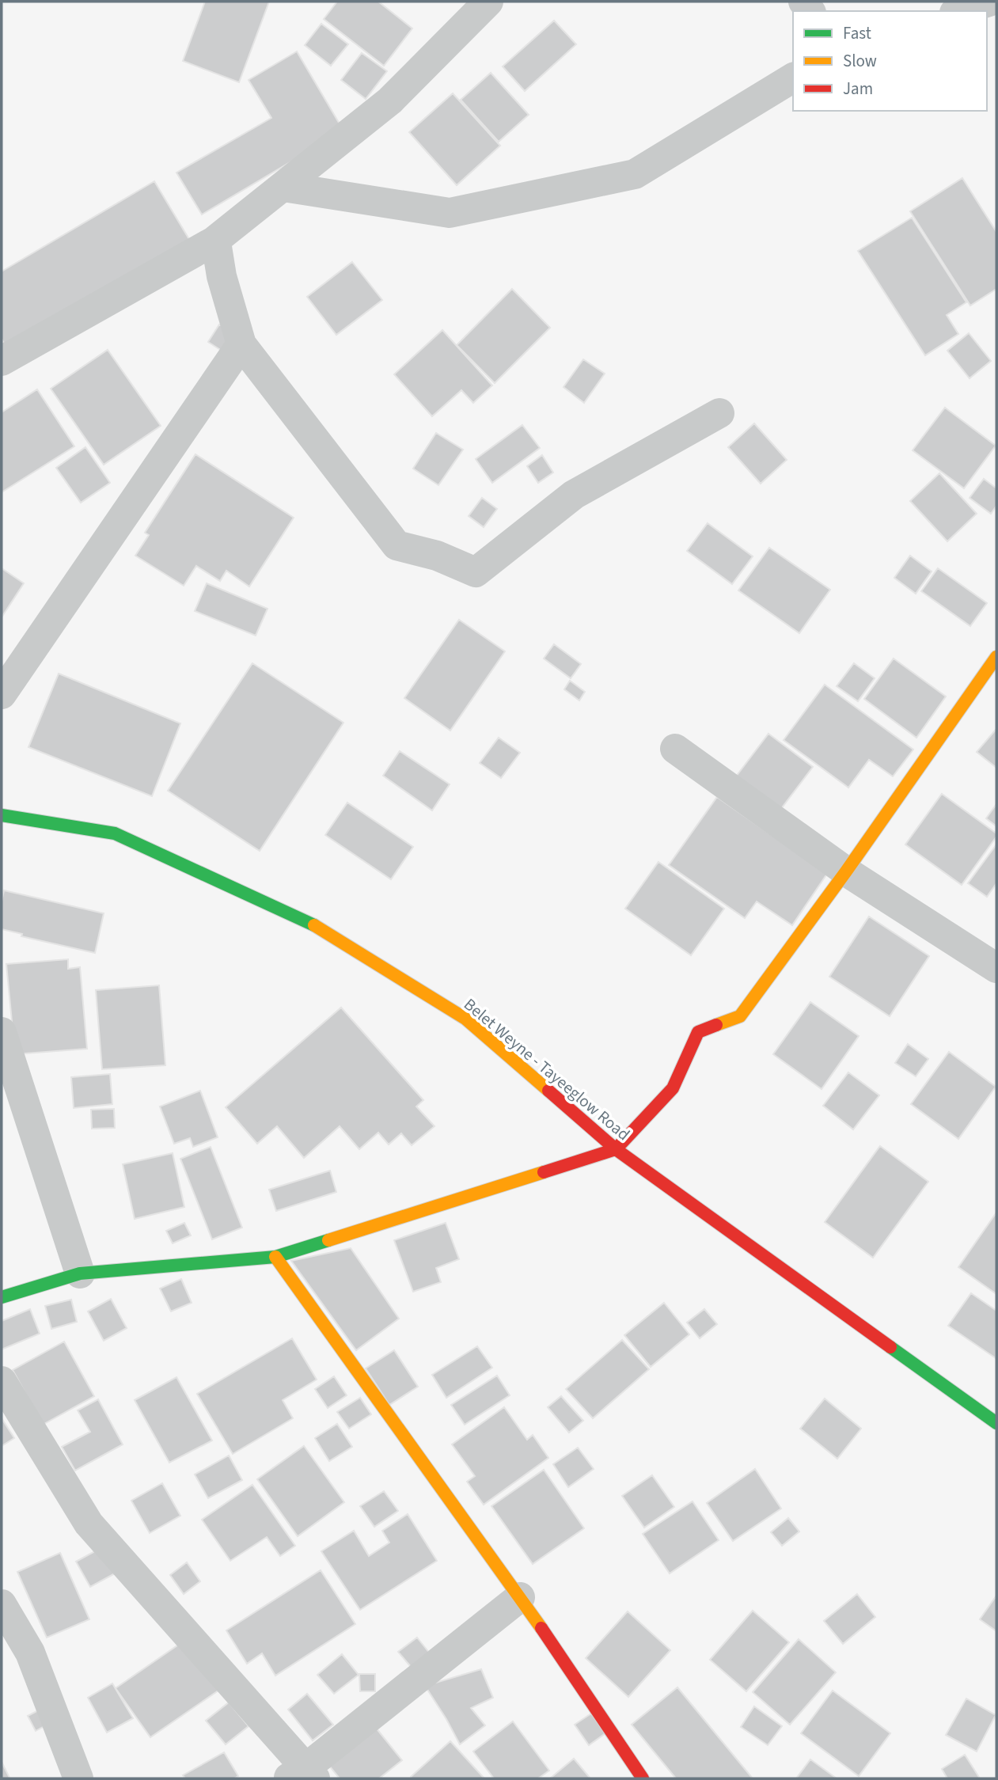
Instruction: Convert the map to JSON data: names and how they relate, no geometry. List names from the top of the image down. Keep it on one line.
{"streets":{"street":["Belet Weyne - Tayeeglow Road"]},"legend":["Fast","Slow","Jam"]}
